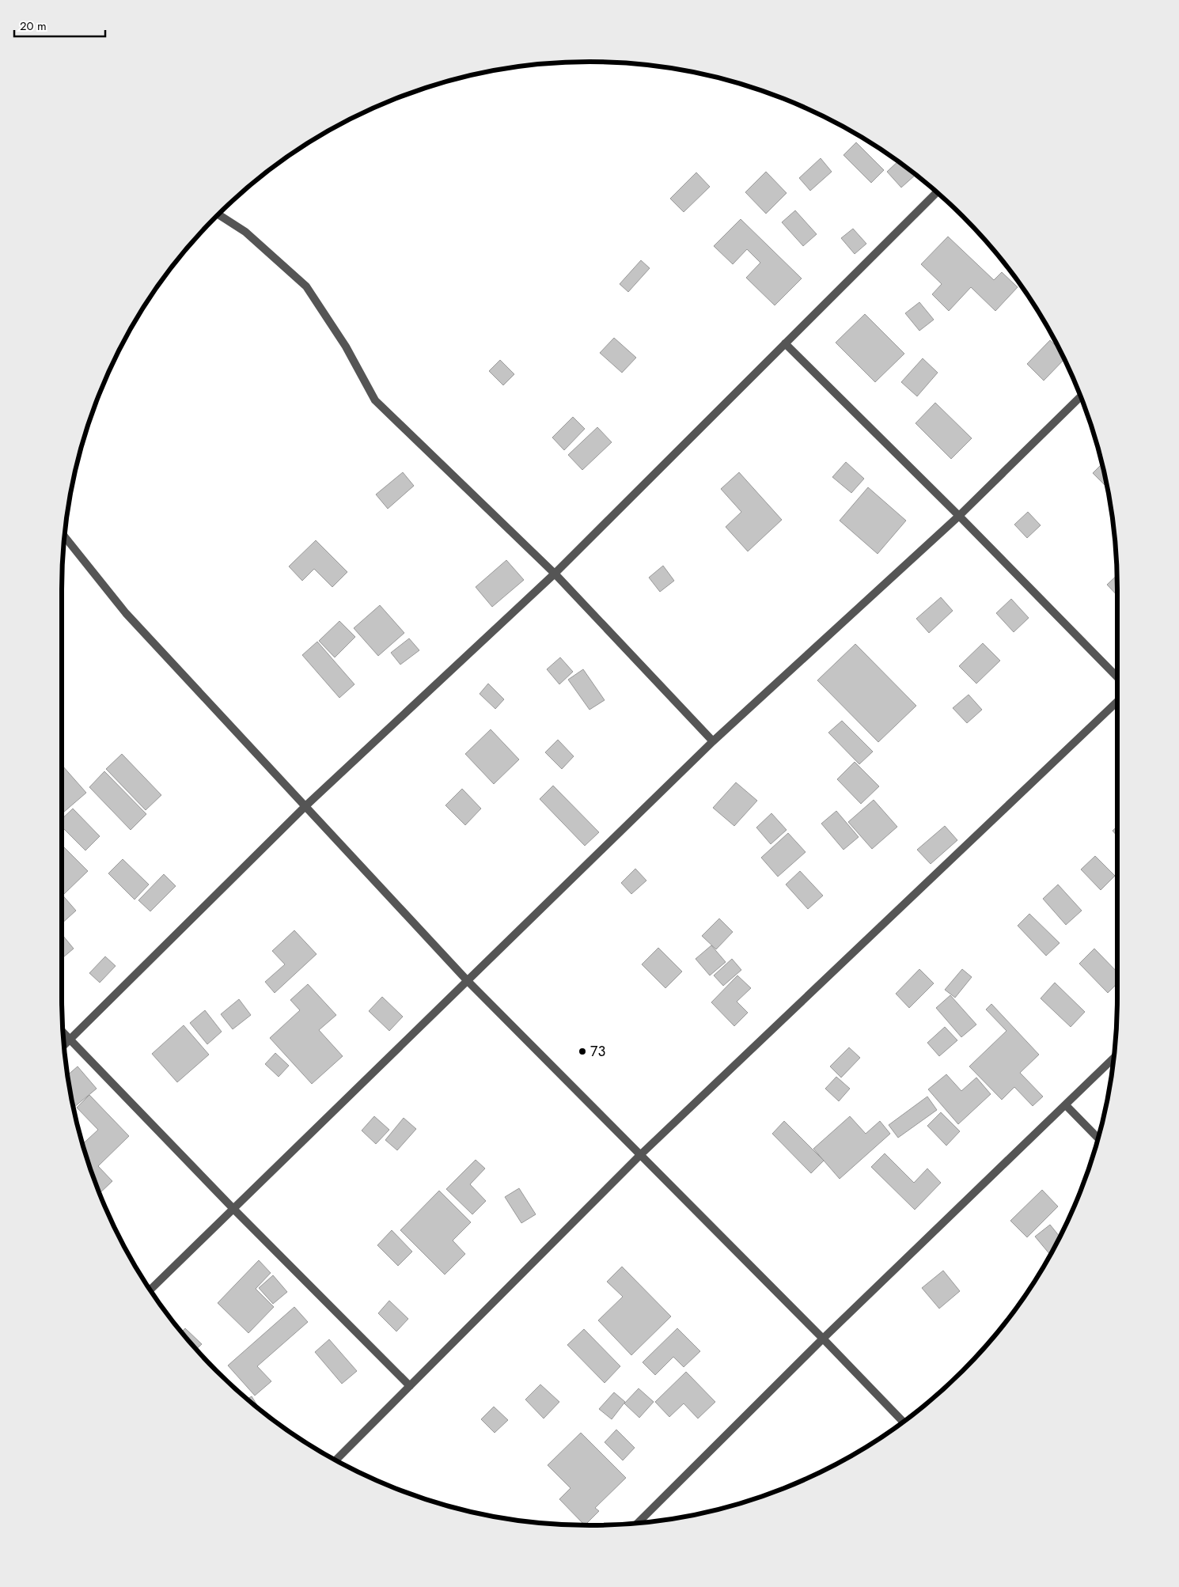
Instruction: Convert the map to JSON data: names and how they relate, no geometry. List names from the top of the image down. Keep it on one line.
{"places":["73"],"scale_bar":"20 m"}
